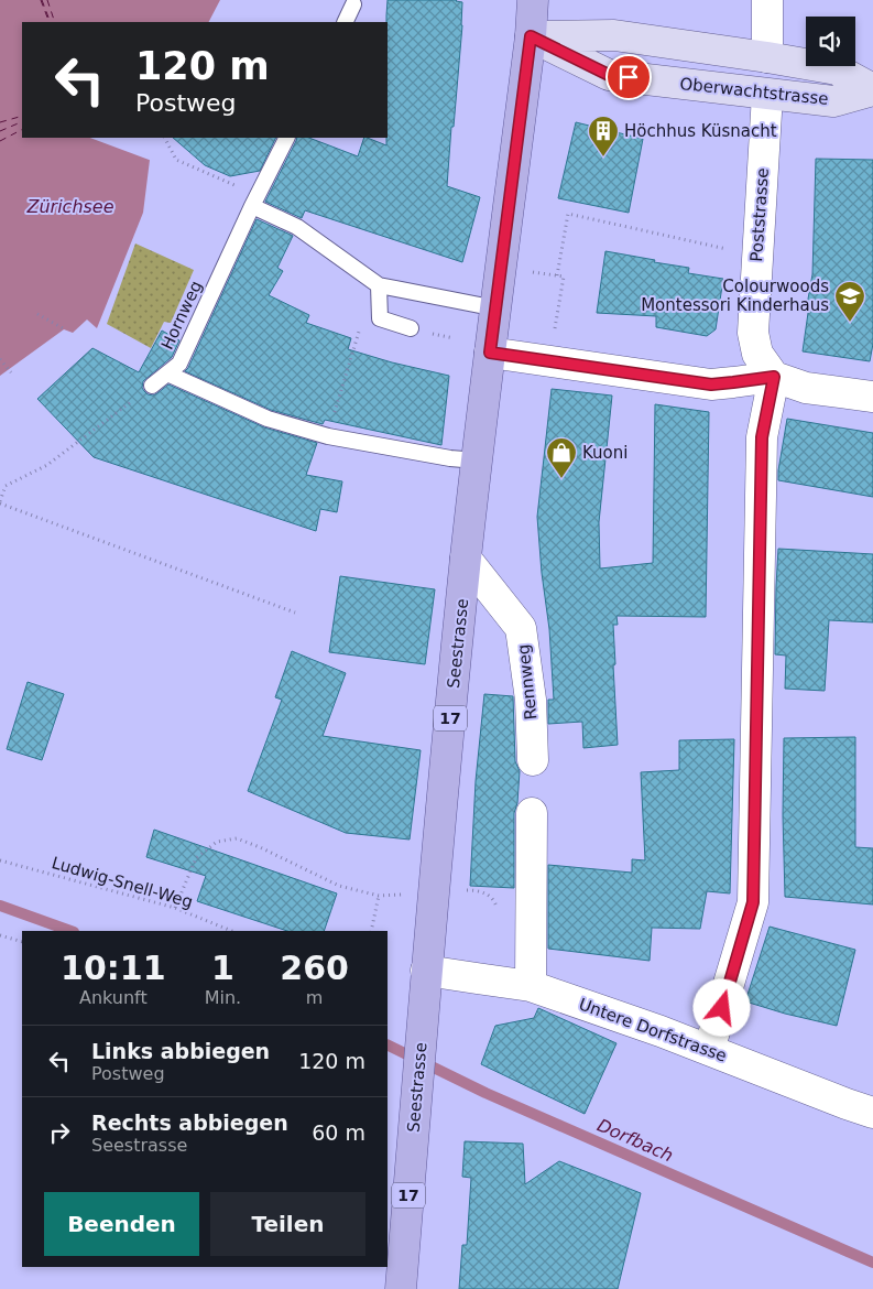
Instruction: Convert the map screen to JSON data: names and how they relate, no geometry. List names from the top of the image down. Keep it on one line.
{"streets":{"main road":["Oberwachtstrasse","Seestrasse","17"],"street":["Poststrasse","Rennweg","Untere Dorfstrasse"],"lane":["Hornweg"],"path":["Ludwig-Snell-Weg"]},"crossings":[["Oberwachtstrasse","Poststrasse"],["Oberwachtstrasse","Seestrasse"],["Seestrasse","Rennweg"],["Seestrasse","Untere Dorfstrasse"]],"water":["Zürichsee","Dorfbach"],"places":{"building":["Höchhus Küsnacht"],"school or university":["Colourwoods Montessori Kinderhaus"],"shop":["Kuoni"]},"page":{"turn":["120 m","Postweg"],"eta":["10:11","Ankunft","1","Min.","260","m"],"list":[{"name":"Links abbiegen","note":"Postweg","value":"120 m"},{"name":"Rechts abbiegen","note":"Seestrasse","value":"60 m"}],"buttons":["Beenden","Teilen"]}}
